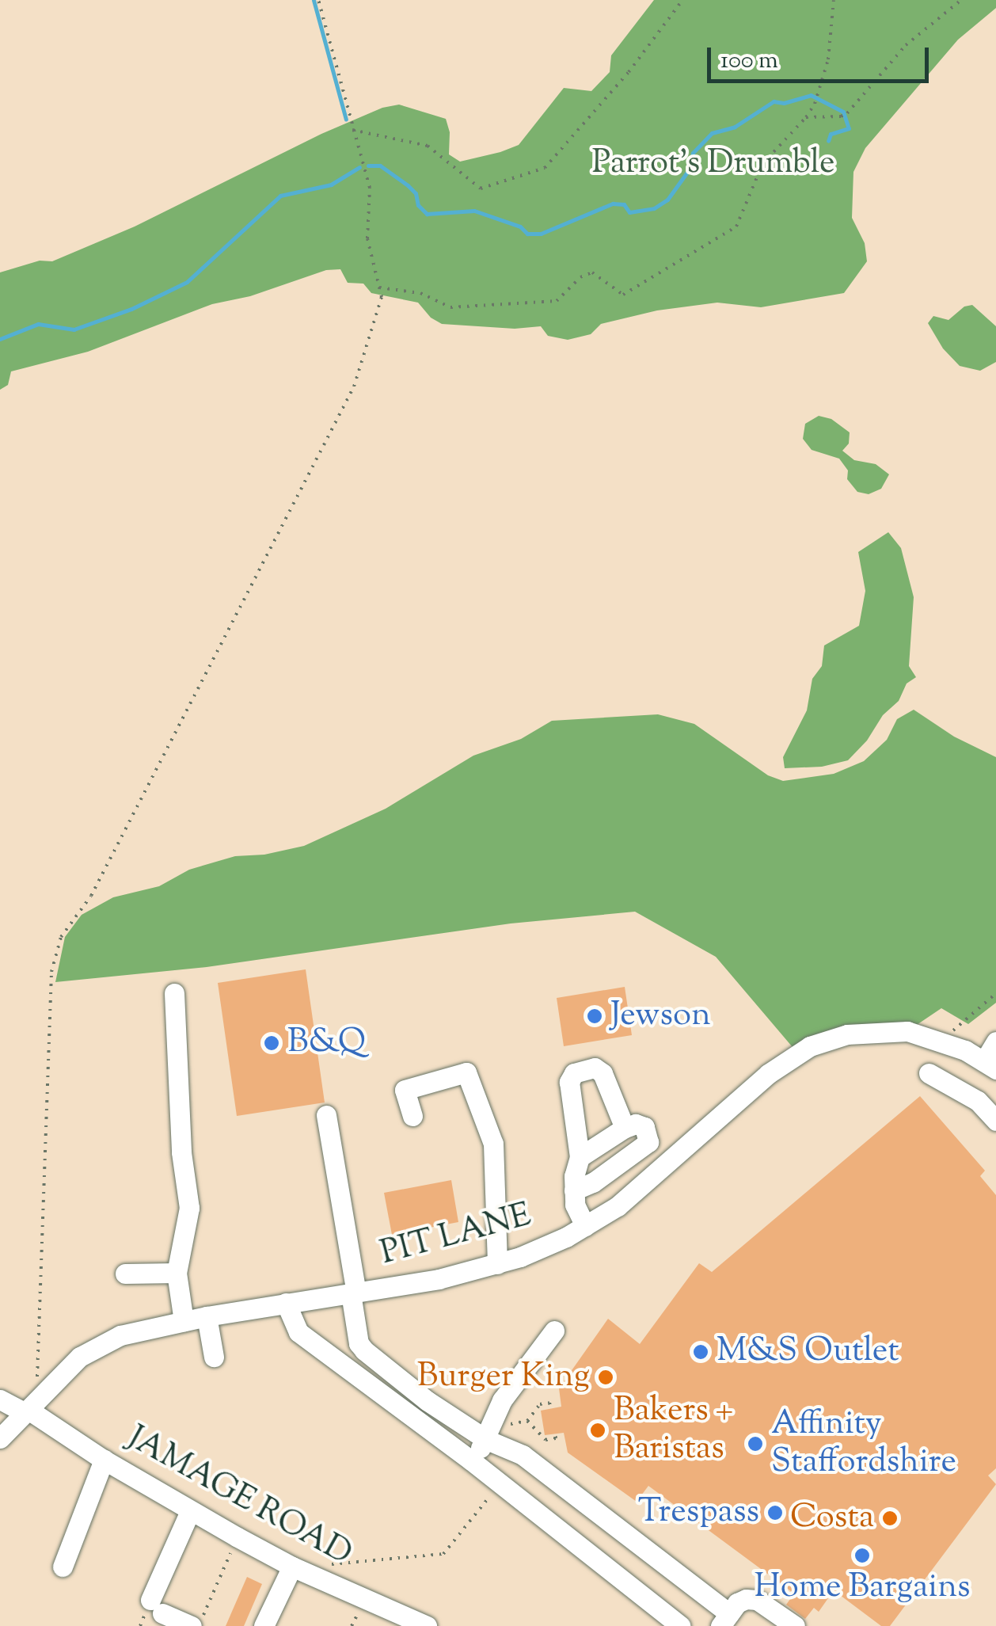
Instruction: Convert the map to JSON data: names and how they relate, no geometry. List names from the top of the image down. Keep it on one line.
{"streets":{"street":["PIT LANE","JAMAGE ROAD"]},"crossings":[["PIT LANE","JAMAGE ROAD"]],"parks":["Parrot's Drumble"],"places":["Jewson","B&Q","M&S Outlet","Burger King","Bakers + Baristas","Affinity Staffordshire","Trespass","Costa","Home Bargains"],"scale_bar":"100 m"}
